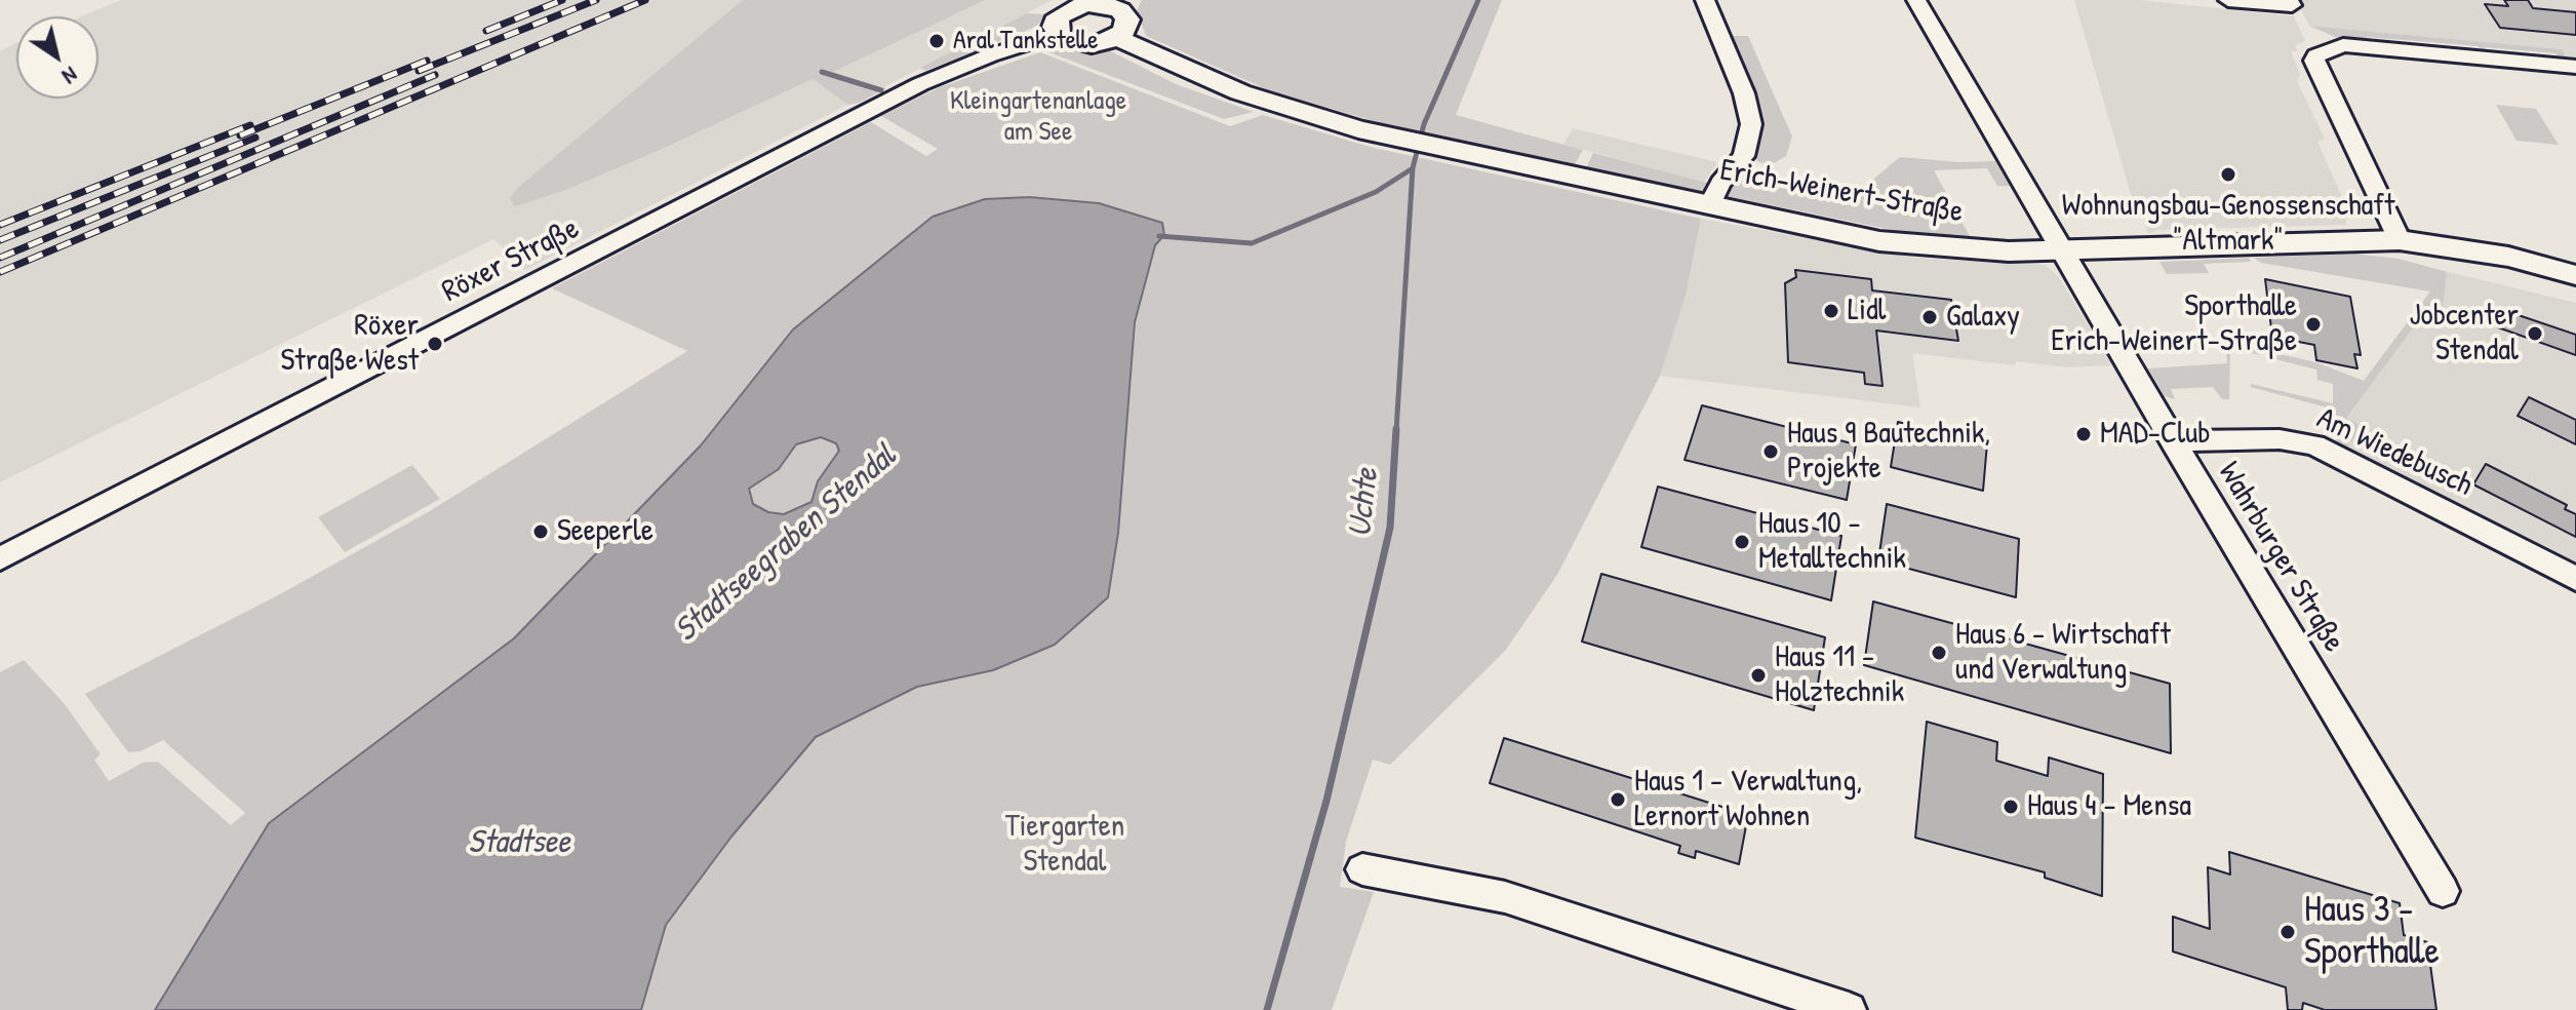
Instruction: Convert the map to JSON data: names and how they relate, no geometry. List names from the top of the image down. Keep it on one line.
{"streets":{"street":["Erich-Weinert-Straße","Röxer Straße","Am Wiedebusch","Wahrburger Straße"]},"crossings":[["Erich-Weinert-Straße","Wahrburger Straße"],["Am Wiedebusch","Wahrburger Straße"]],"water":["Uchte","Stadtseegraben Stendal","Stadtsee"],"parks":["Kleingartenanlage am See","Tiergarten Stendal"],"places":["Aral Tankstelle","Wohnungsbau-Genossenschaft \"Altmark\"","Lidl","Galaxy","Sporthalle Erich-Weinert-Straße","Jobcenter Stendal","Röxer Straße West","MAD-Club","Haus 9 Bautechnik, Projekte","Seeperle","Haus 10 - Metalltechnik","Haus 6 - Wirtschaft und Verwaltung","Haus 11 - Holztechnik","Haus 1 - Verwaltung, Lernort Wohnen","Haus 4 - Mensa","Haus 3 - Sporthalle"],"north":"bottom right"}
